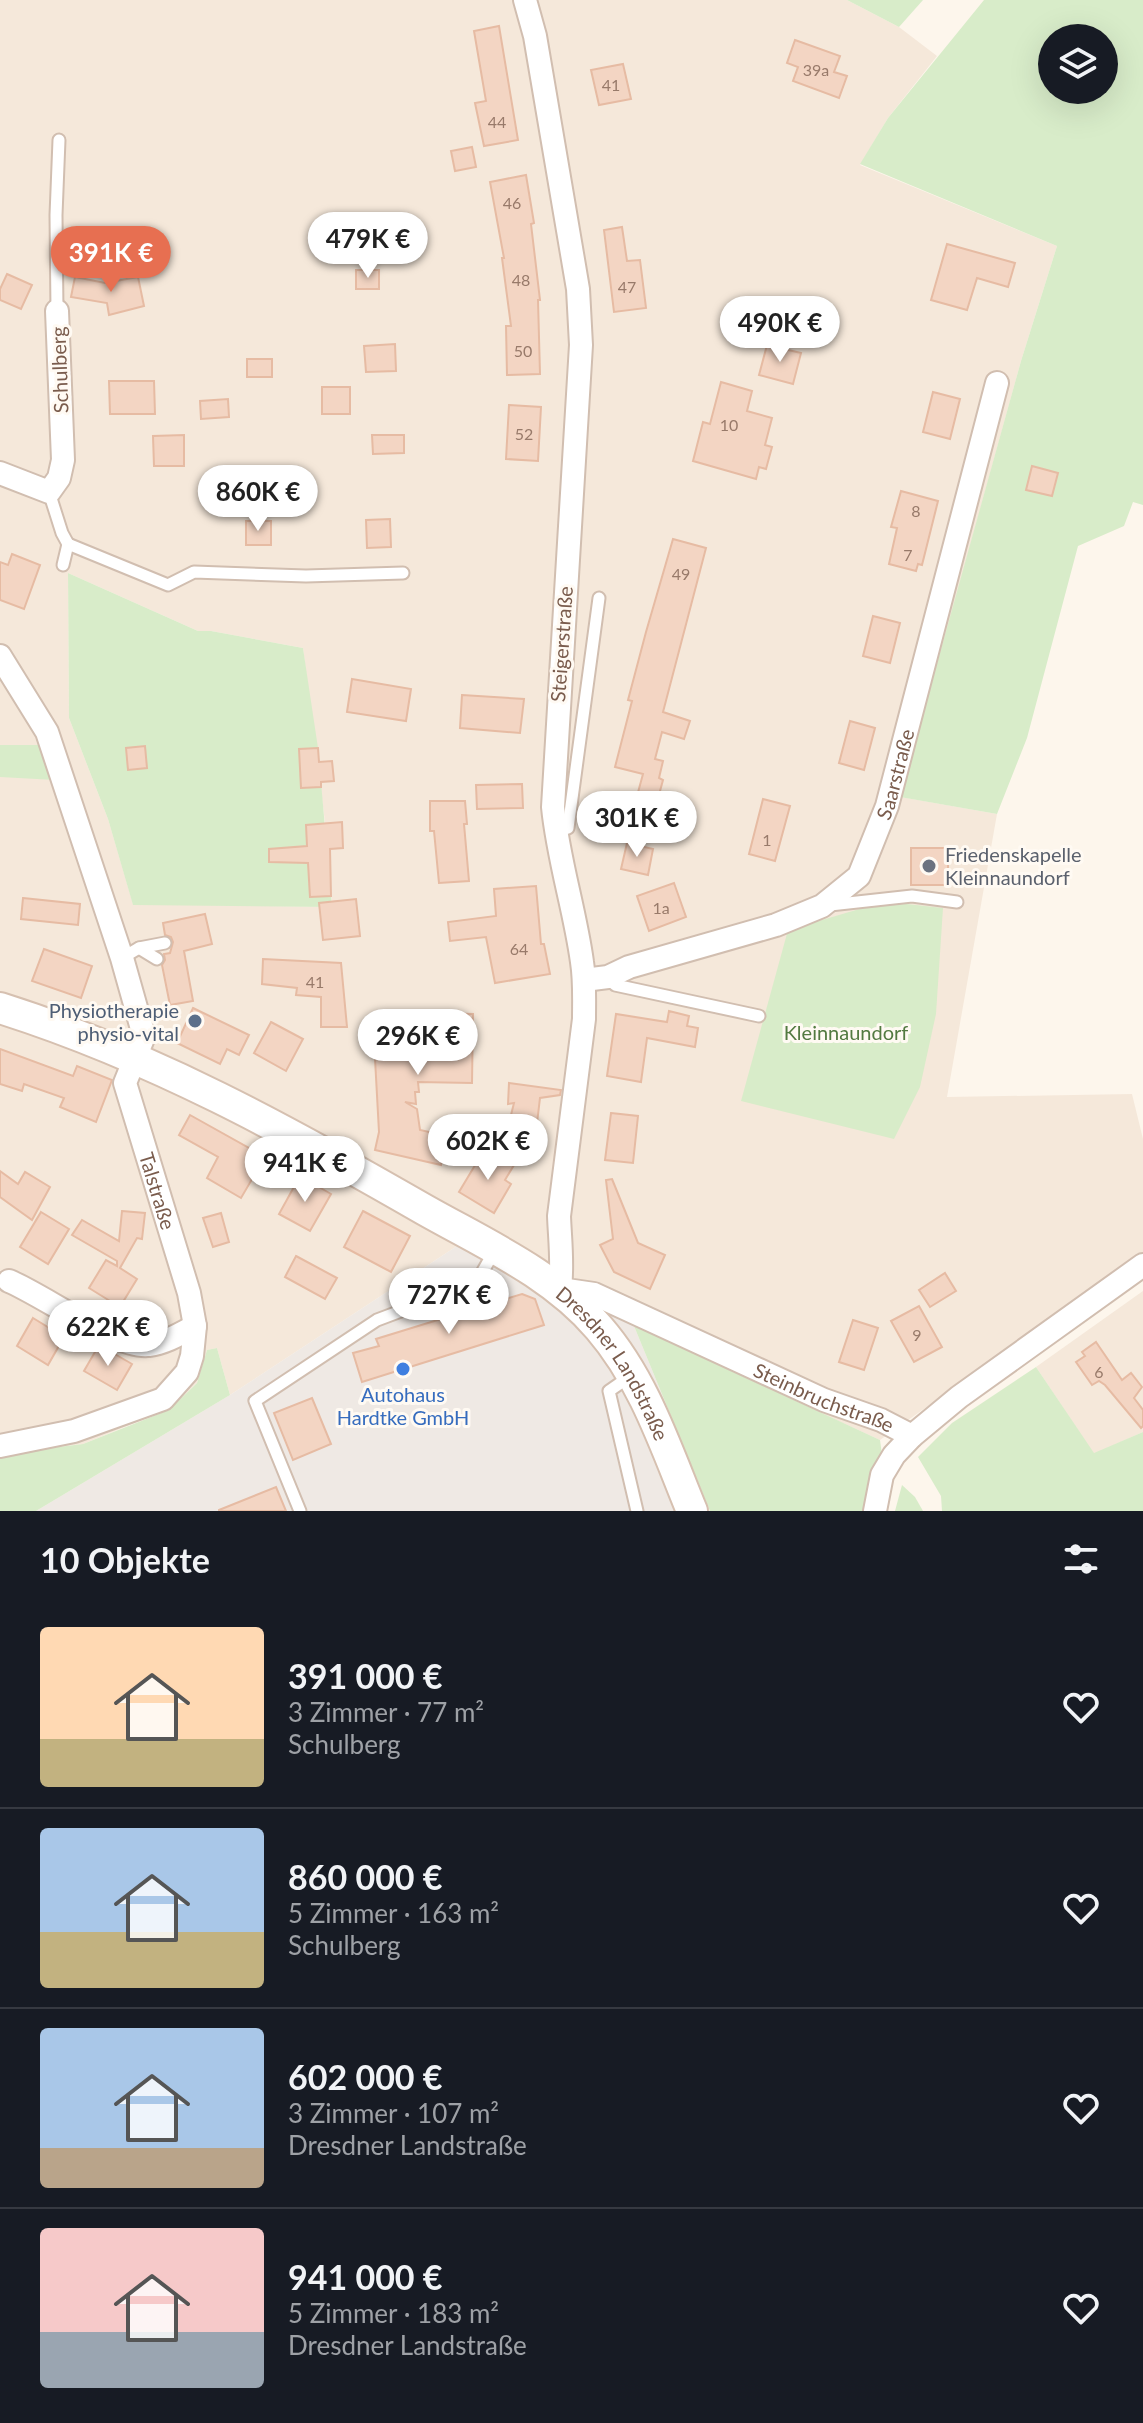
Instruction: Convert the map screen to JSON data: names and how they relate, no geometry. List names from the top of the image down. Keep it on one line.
{"streets":{"street":["Schulberg","Steigerstraße","Saarstraße","Talstraße","Dresdner Landstraße","Steinbruchstraße"]},"crossings":[["Steigerstraße","Saarstraße"],["Steigerstraße","Dresdner Landstraße"],["Steigerstraße","Steinbruchstraße"],["Talstraße","Dresdner Landstraße"],["Dresdner Landstraße","Steinbruchstraße"]],"parks":["Kleinnaundorf"],"places":["Friedenskapelle Kleinnaundorf","Physiotherapie physio-vital","Autohaus Hardtke GmbH"],"house_numbers":["39a","41","44","46","48","47","50","10","52","8","7","49","1","1a","64","41","9","6"],"page":{"price":["479K €","391K €","490K €","860K €","301K €","296K €","602K €","941K €","727K €","622K €"],"heading":"10 Objekte","list":[{"name":"391 000 €","note":"3 Zimmer · 77 m² · Schulberg"},{"name":"860 000 €","note":"5 Zimmer · 163 m² · Schulberg"},{"name":"602 000 €","note":"3 Zimmer · 107 m² · Dresdner Landstraße"},{"name":"941 000 €","note":"5 Zimmer · 183 m² · Dresdner Landstraße"}]}}
